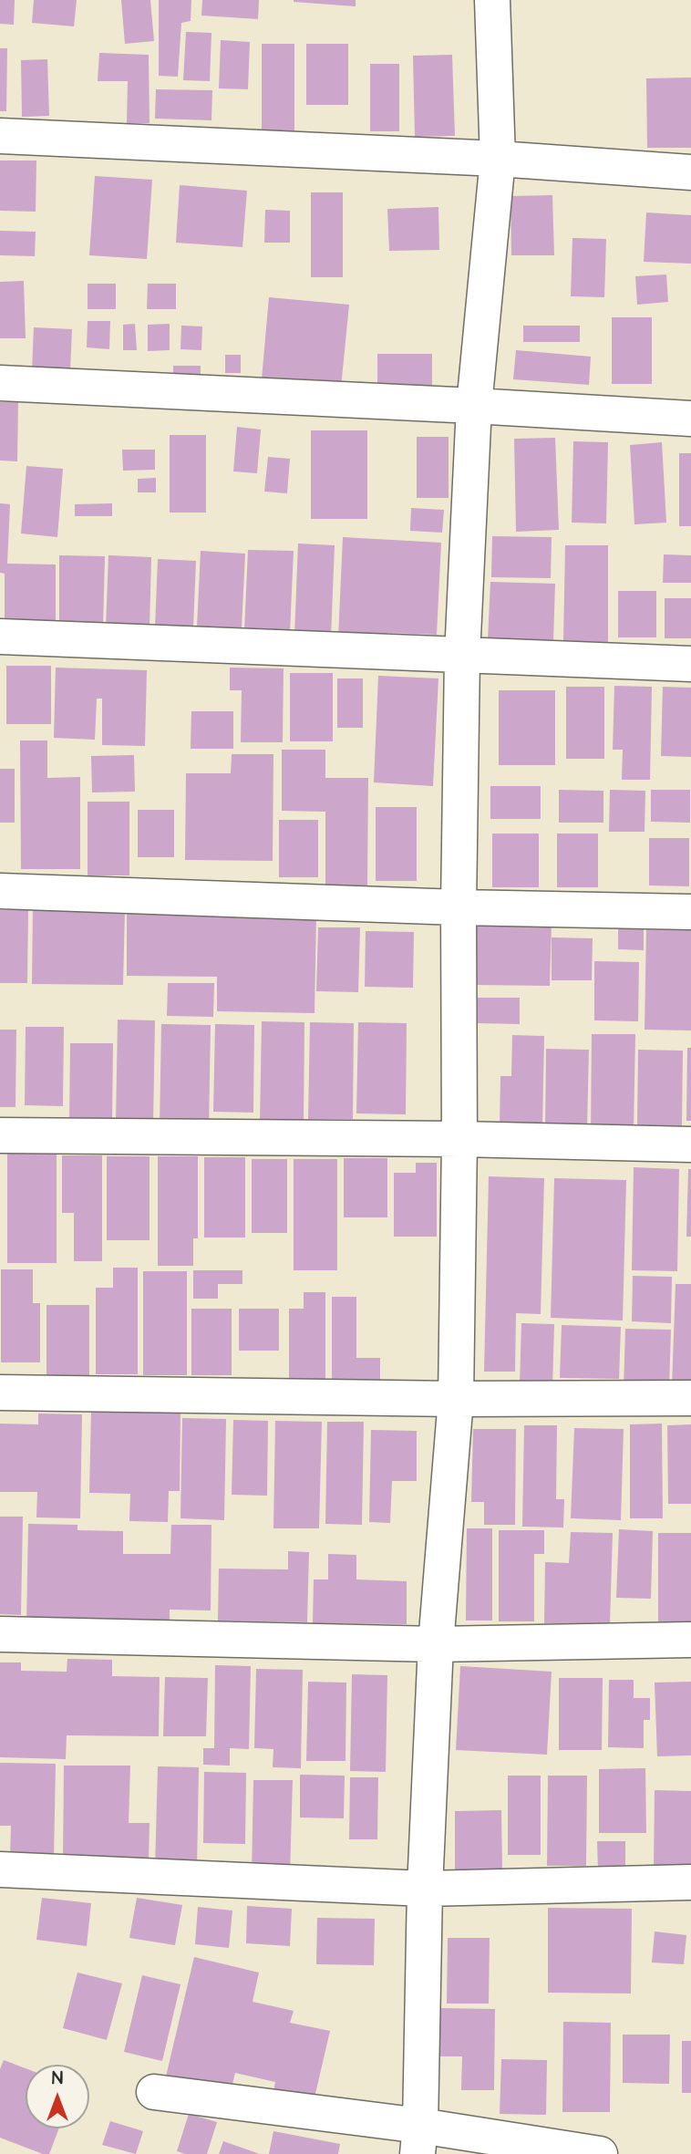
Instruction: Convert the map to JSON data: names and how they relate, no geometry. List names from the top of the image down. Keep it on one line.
{"north":"top"}
